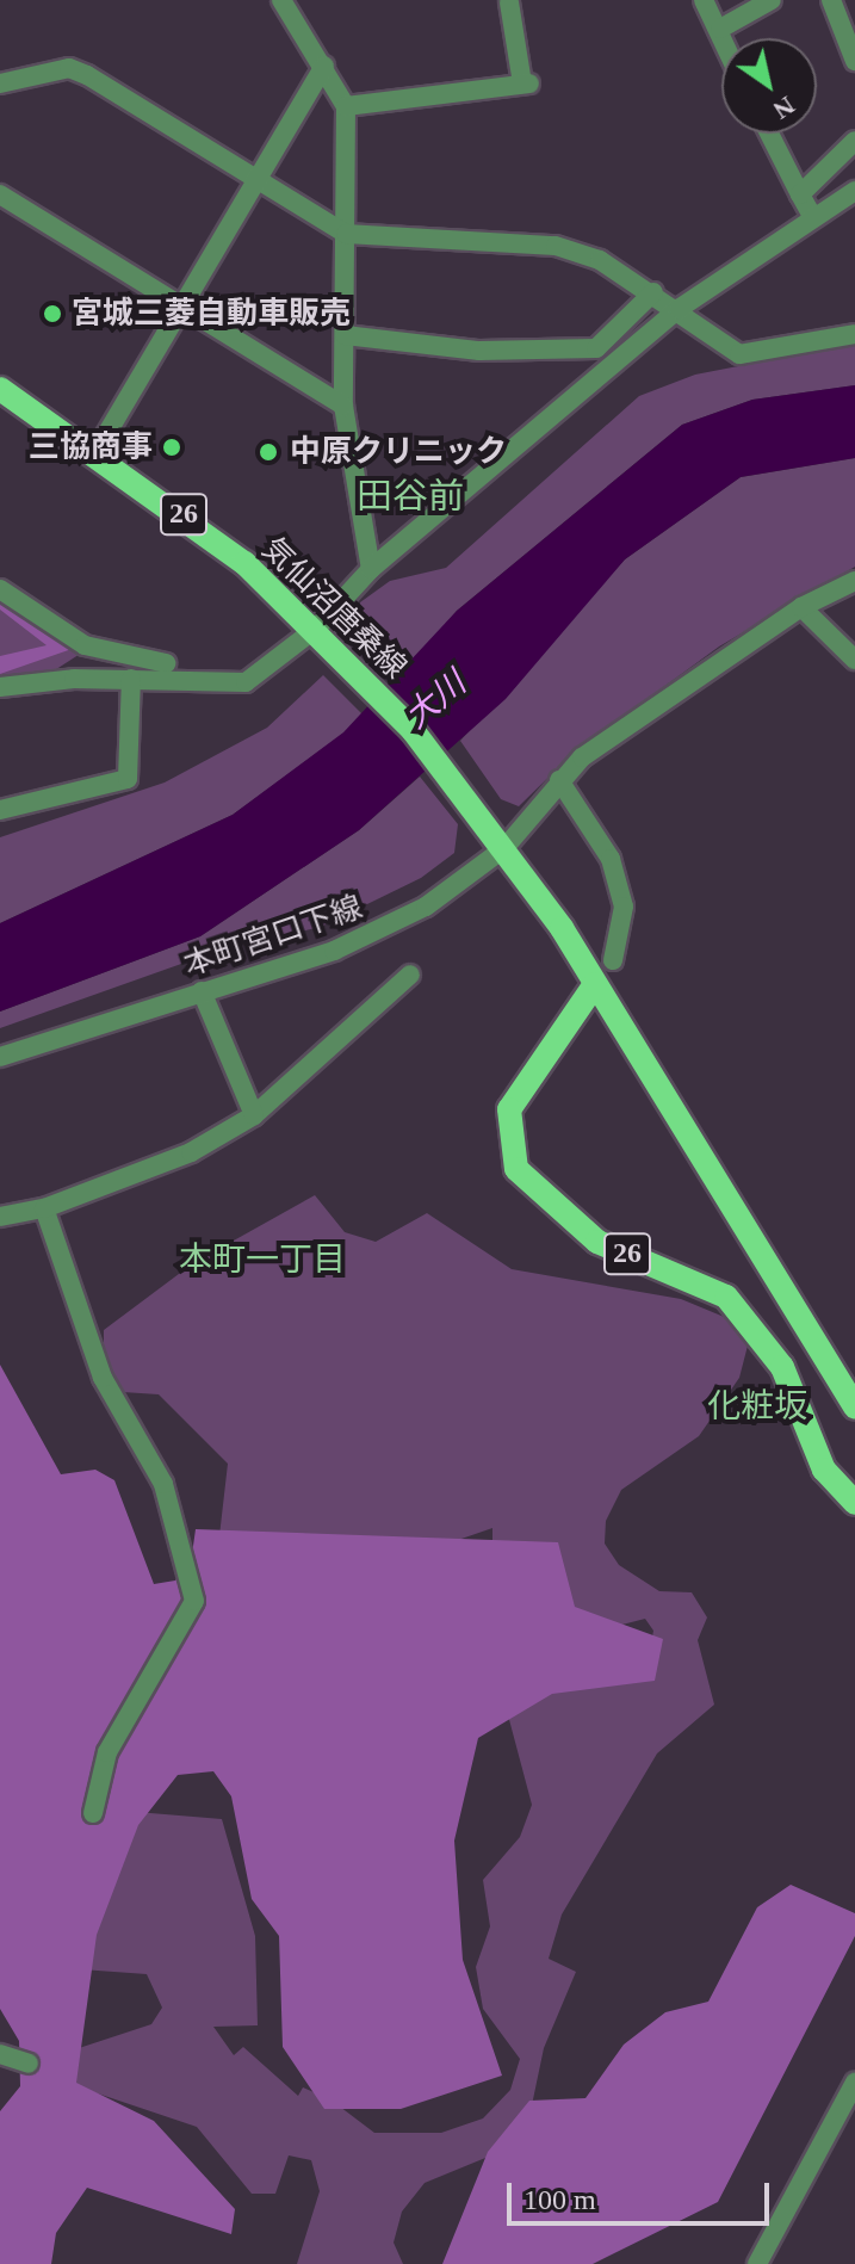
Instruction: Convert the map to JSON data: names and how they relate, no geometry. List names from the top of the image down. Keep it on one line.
{"streets":{"main road":["26","気仙沼唐桑線"],"street":["本町宮口下線"]},"crossings":[["26","気仙沼唐桑線"],["気仙沼唐桑線","本町宮口下線"]],"districts":["田谷前","本町一丁目","化粧坂"],"water":["大川"],"places":["宮城三菱自動車販売","三協商事","中原クリニック"],"scale_bar":"100 m","north":"bottom right"}
